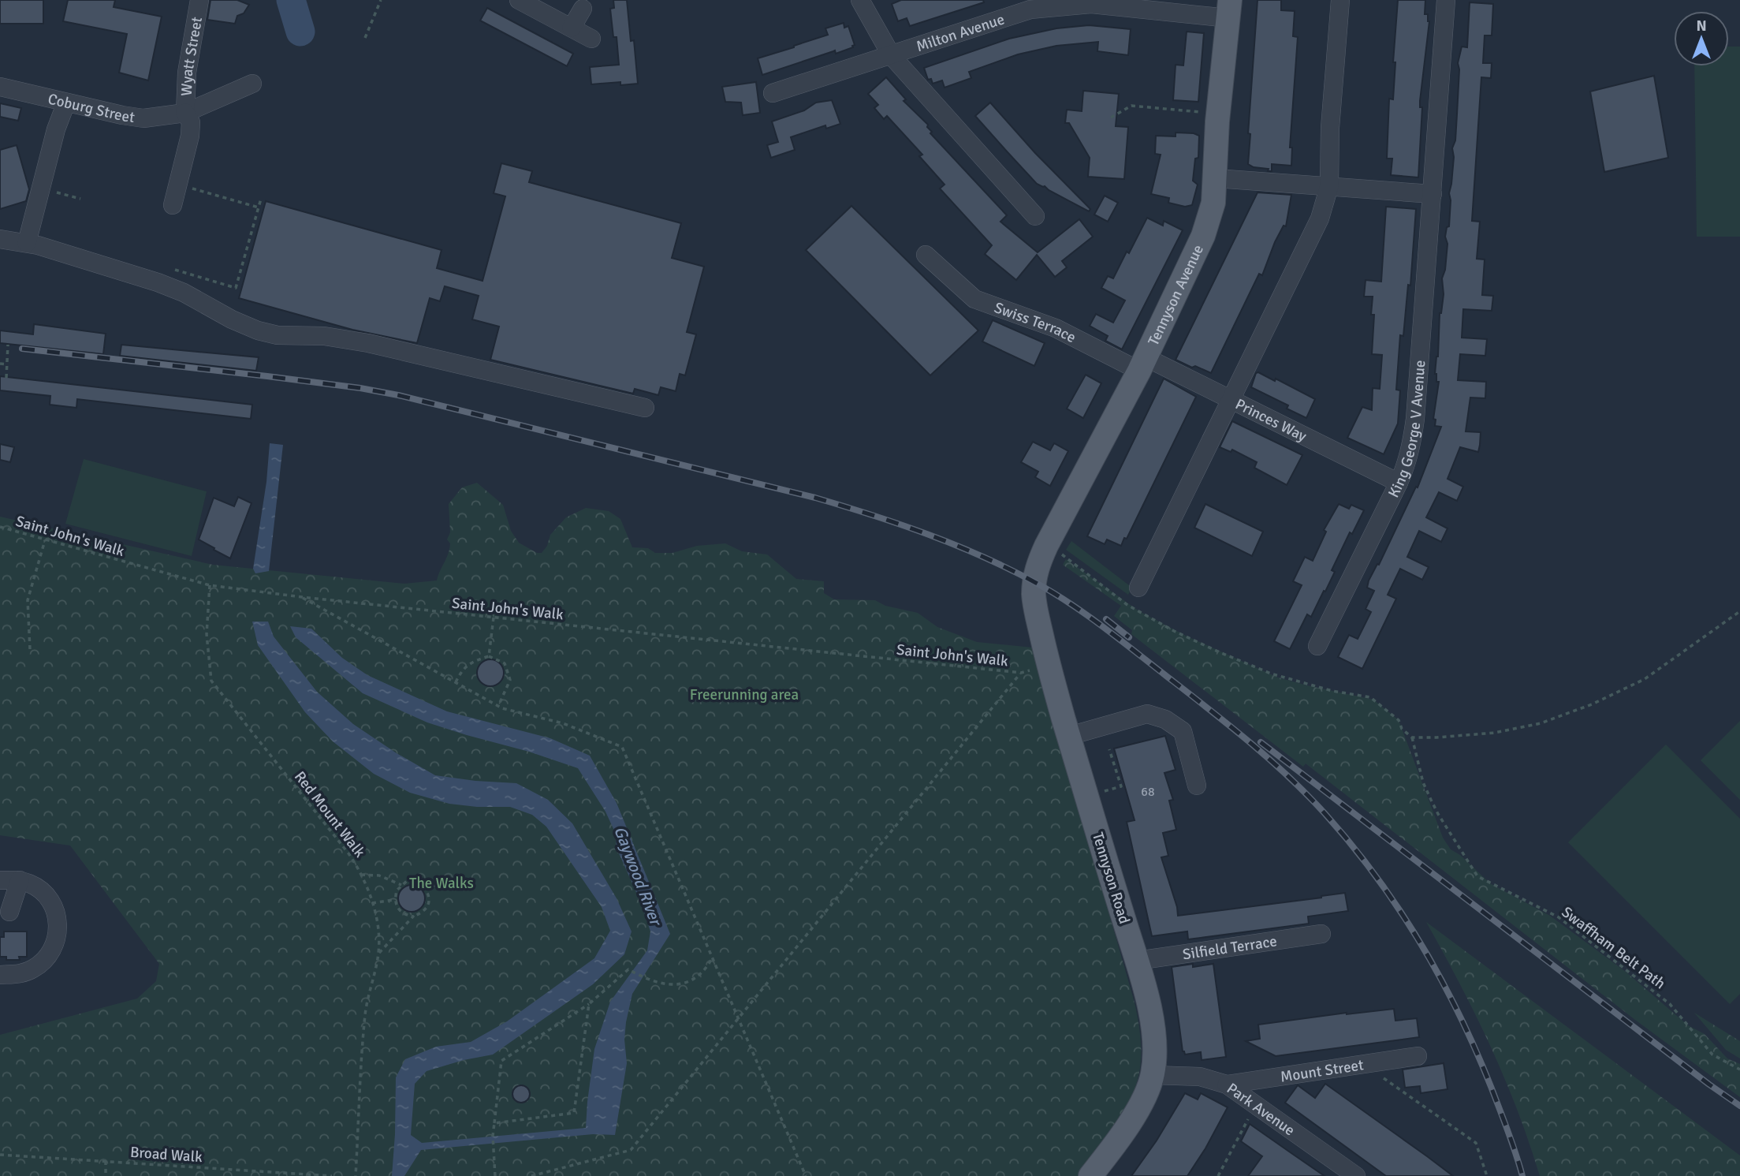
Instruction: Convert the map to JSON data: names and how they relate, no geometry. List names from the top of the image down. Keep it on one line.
{"streets":{"main road":["Tennyson Avenue","Tennyson Road"],"street":["Milton Avenue","Wyatt Street","Coburg Street","Swiss Terrace","Princes Way","King George V Avenue","Silfield Terrace","Mount Street","Park Avenue"],"path":["Saint John's Walk","Red Mount Walk","Swaffham Belt Path","Broad Walk"]},"crossings":[["Milton Avenue","Tennyson Avenue"],["Wyatt Street","Coburg Street"],["Tennyson Avenue","Swiss Terrace"],["Tennyson Avenue","Princes Way"],["Tennyson Avenue","Tennyson Road"],["Swiss Terrace","Princes Way"],["Princes Way","King George V Avenue"],["Saint John's Walk","Red Mount Walk"],["Tennyson Road","Silfield Terrace"],["Tennyson Road","Park Avenue"],["Mount Street","Park Avenue"]],"water":["Gaywood River"],"parks":["Freerunning area","The Walks"],"house_numbers":["68"],"north":"top"}
